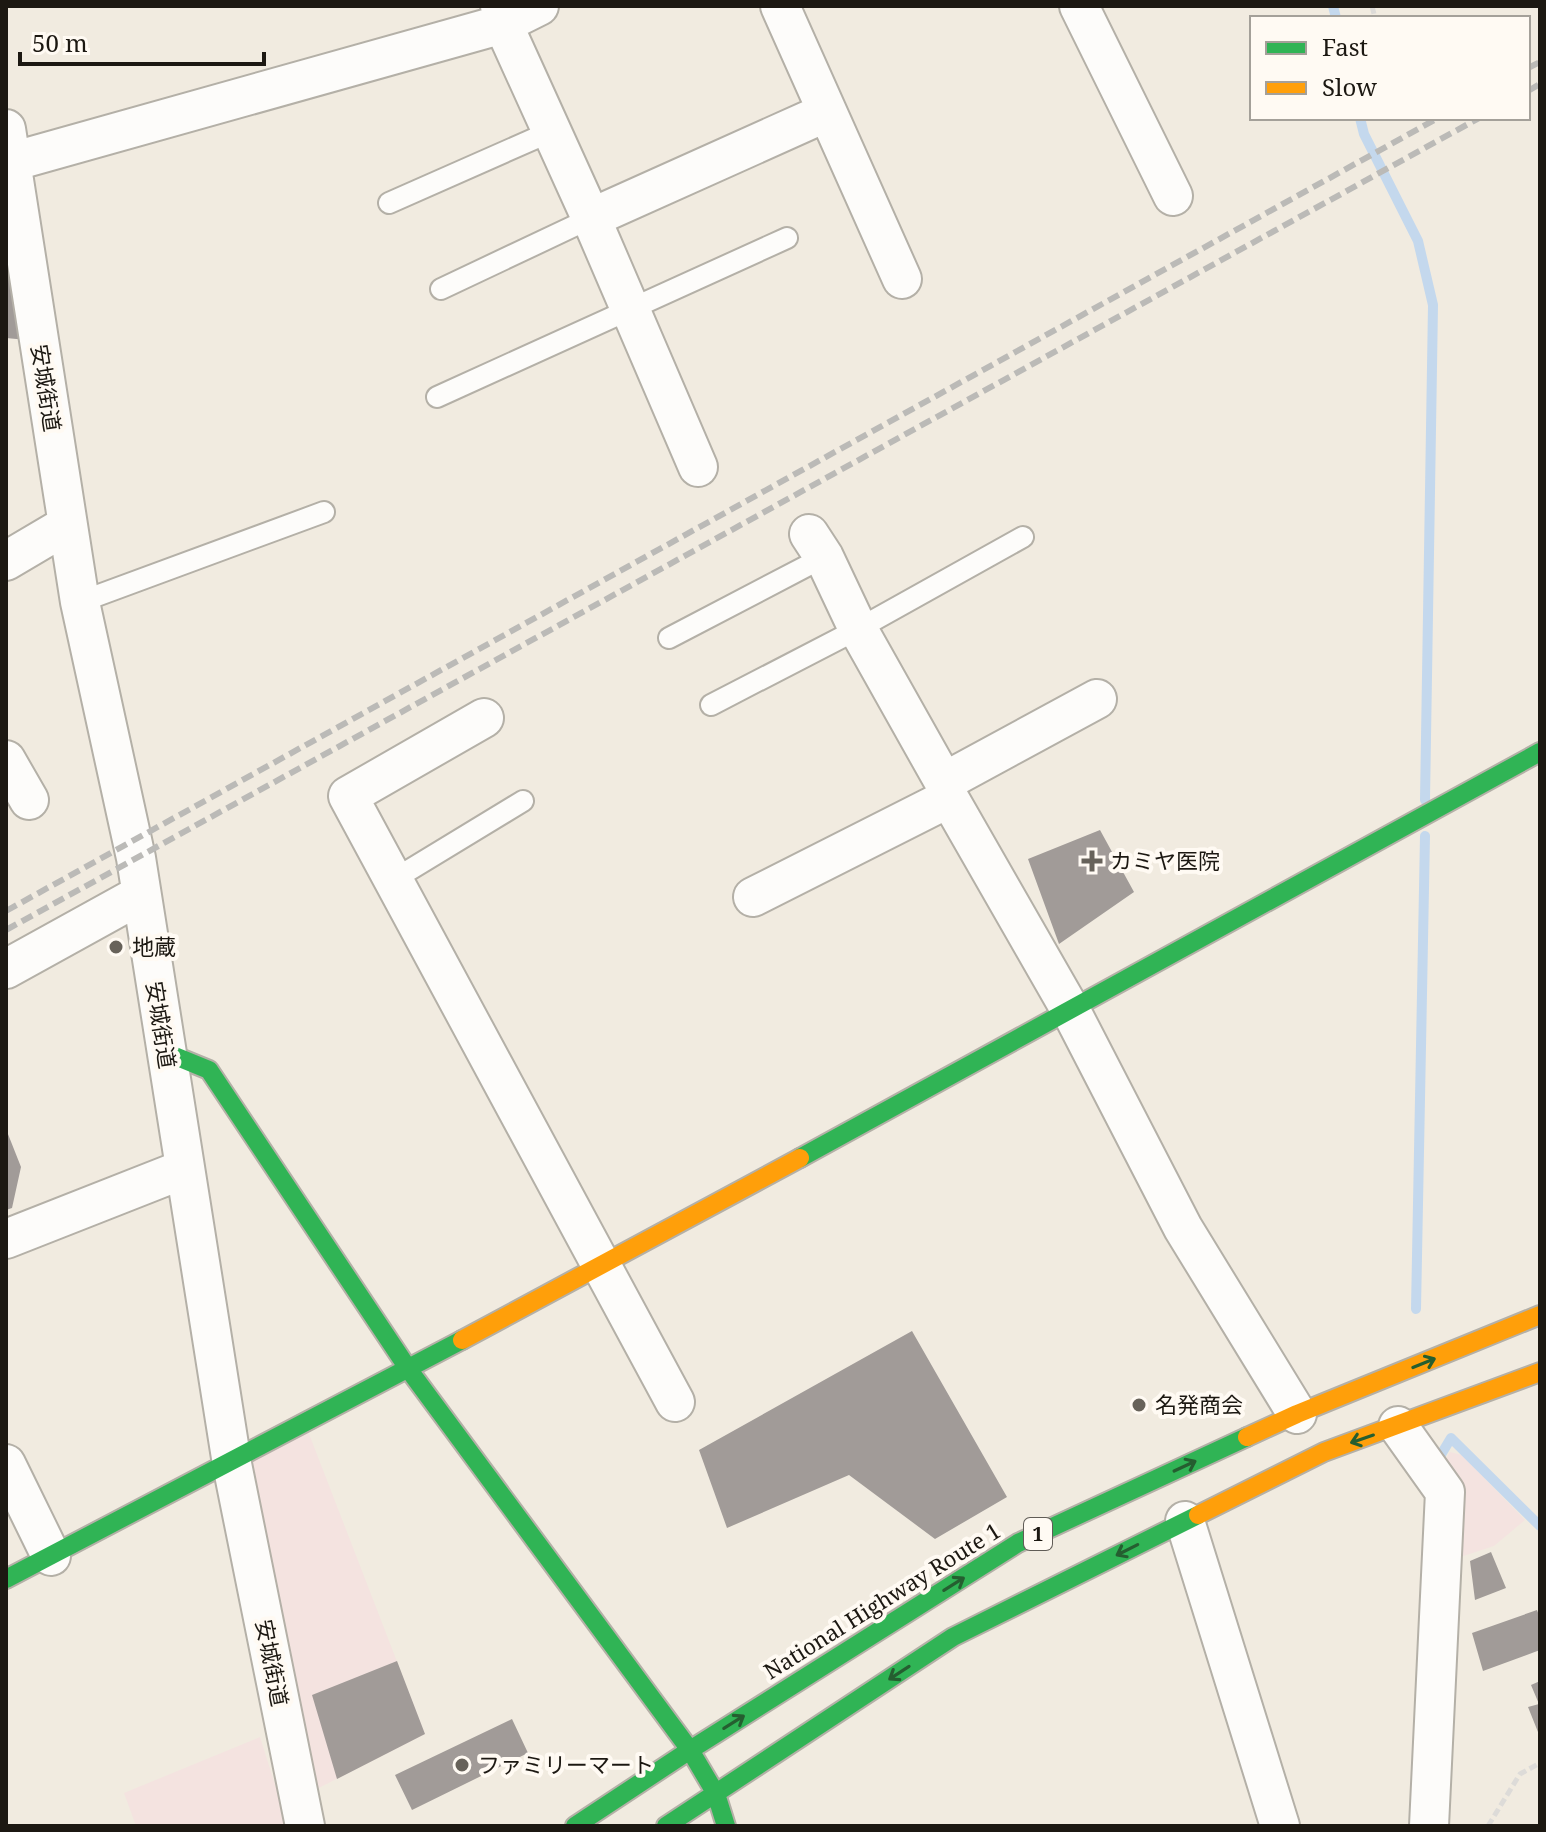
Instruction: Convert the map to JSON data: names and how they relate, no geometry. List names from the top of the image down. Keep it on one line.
{"streets":{"main road":["1","National Highway Route 1"],"street":["安城街道"]},"places":{"health":["カミヤ医院"],"other":["地蔵","名発商会","ファミリーマート"]},"legend":["Fast","Slow"],"scale_bar":"50 m"}
